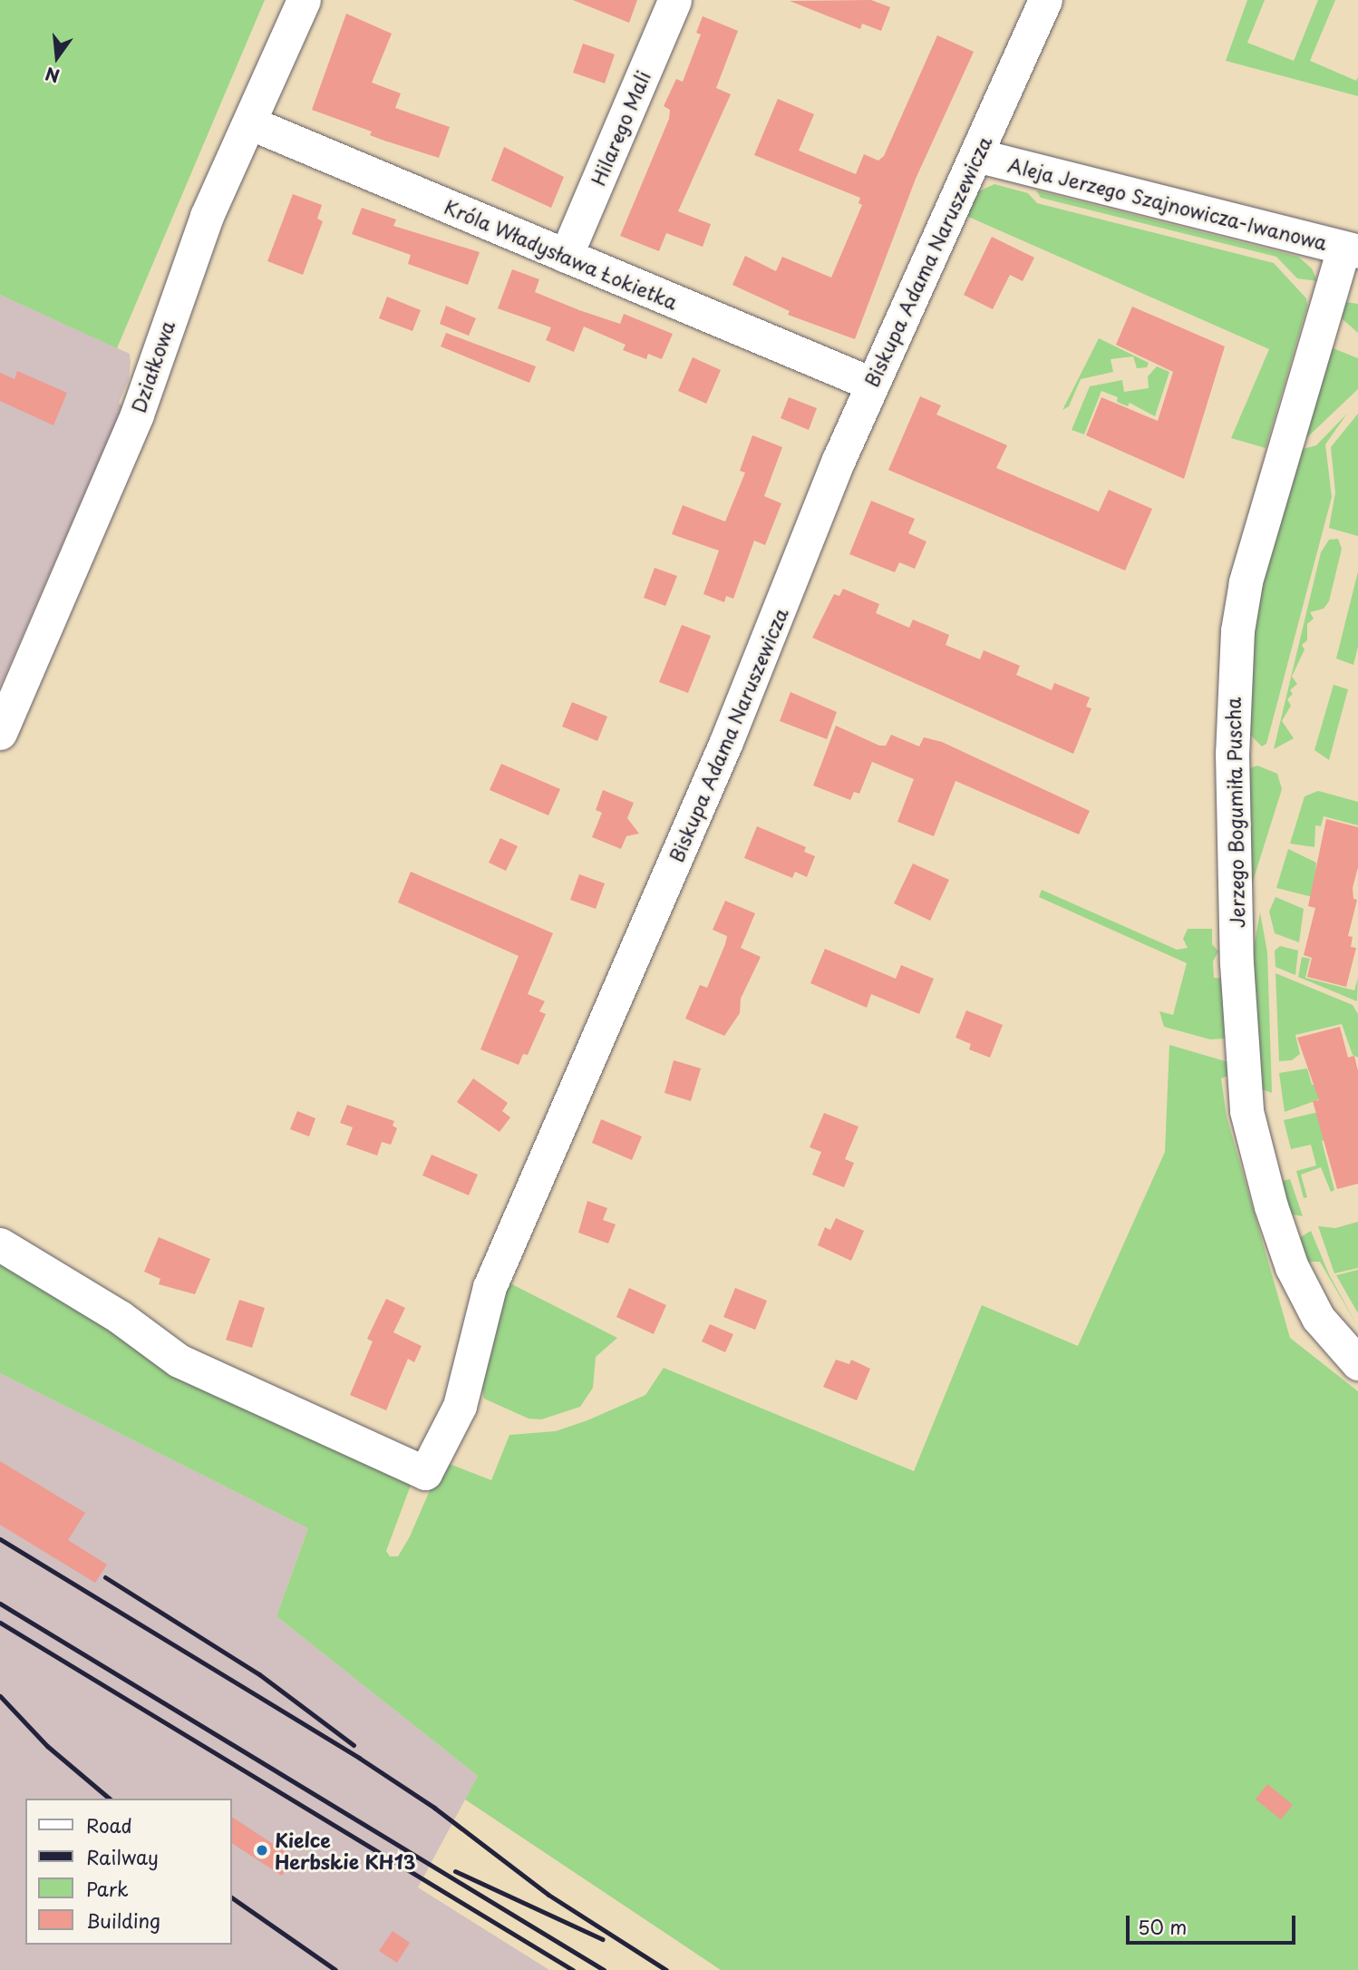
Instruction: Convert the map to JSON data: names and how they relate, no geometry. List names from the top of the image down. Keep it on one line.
{"streets":{"street":["Hilarego Mali","Aleja Jerzego Szajnowicza-Iwanowa","Króla Władysława Łokietka","Biskupa Adama Naruszewicza","Działkowa","Jerzego Bogumiła Puscha"]},"crossings":[["Hilarego Mali","Króla Władysława Łokietka"],["Aleja Jerzego Szajnowicza-Iwanowa","Biskupa Adama Naruszewicza"],["Aleja Jerzego Szajnowicza-Iwanowa","Jerzego Bogumiła Puscha"],["Króla Władysława Łokietka","Biskupa Adama Naruszewicza"],["Króla Władysława Łokietka","Działkowa"]],"places":["Kielce Herbskie KH13"],"legend":["Road","Railway","Park","Building"],"scale_bar":"50 m","north":"bottom"}
